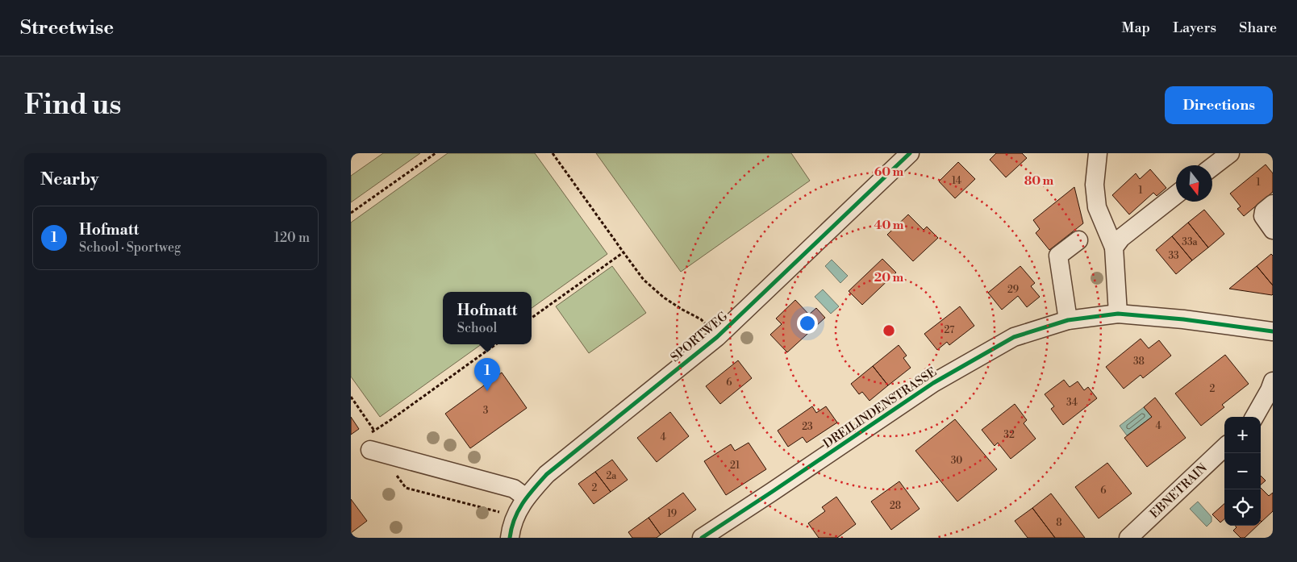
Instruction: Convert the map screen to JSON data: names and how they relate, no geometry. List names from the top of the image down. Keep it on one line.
{"streets":{"street":["SPORTWEG","DREILINDENSTRASSE","EBNETRAIN"]},"house_numbers":["14","1","1","33a","33","29","27","38","6","2","34","3","4","23","32","4","30","21","2a","2","6","28","19","8"],"north":"bottom","page":{"header":"Streetwise","nav":["Map","Layers","Share"],"buttons":"Directions","title":"Find us","heading":"Nearby","list":[{"mark":"1","name":"Hofmatt","note":"School · Sportweg","value":"120 m"}],"popup":["Hofmatt","School"],"pins":"1","map_buttons":["+","−"]},"rings":["60 m","80 m","40 m","20 m"]}
